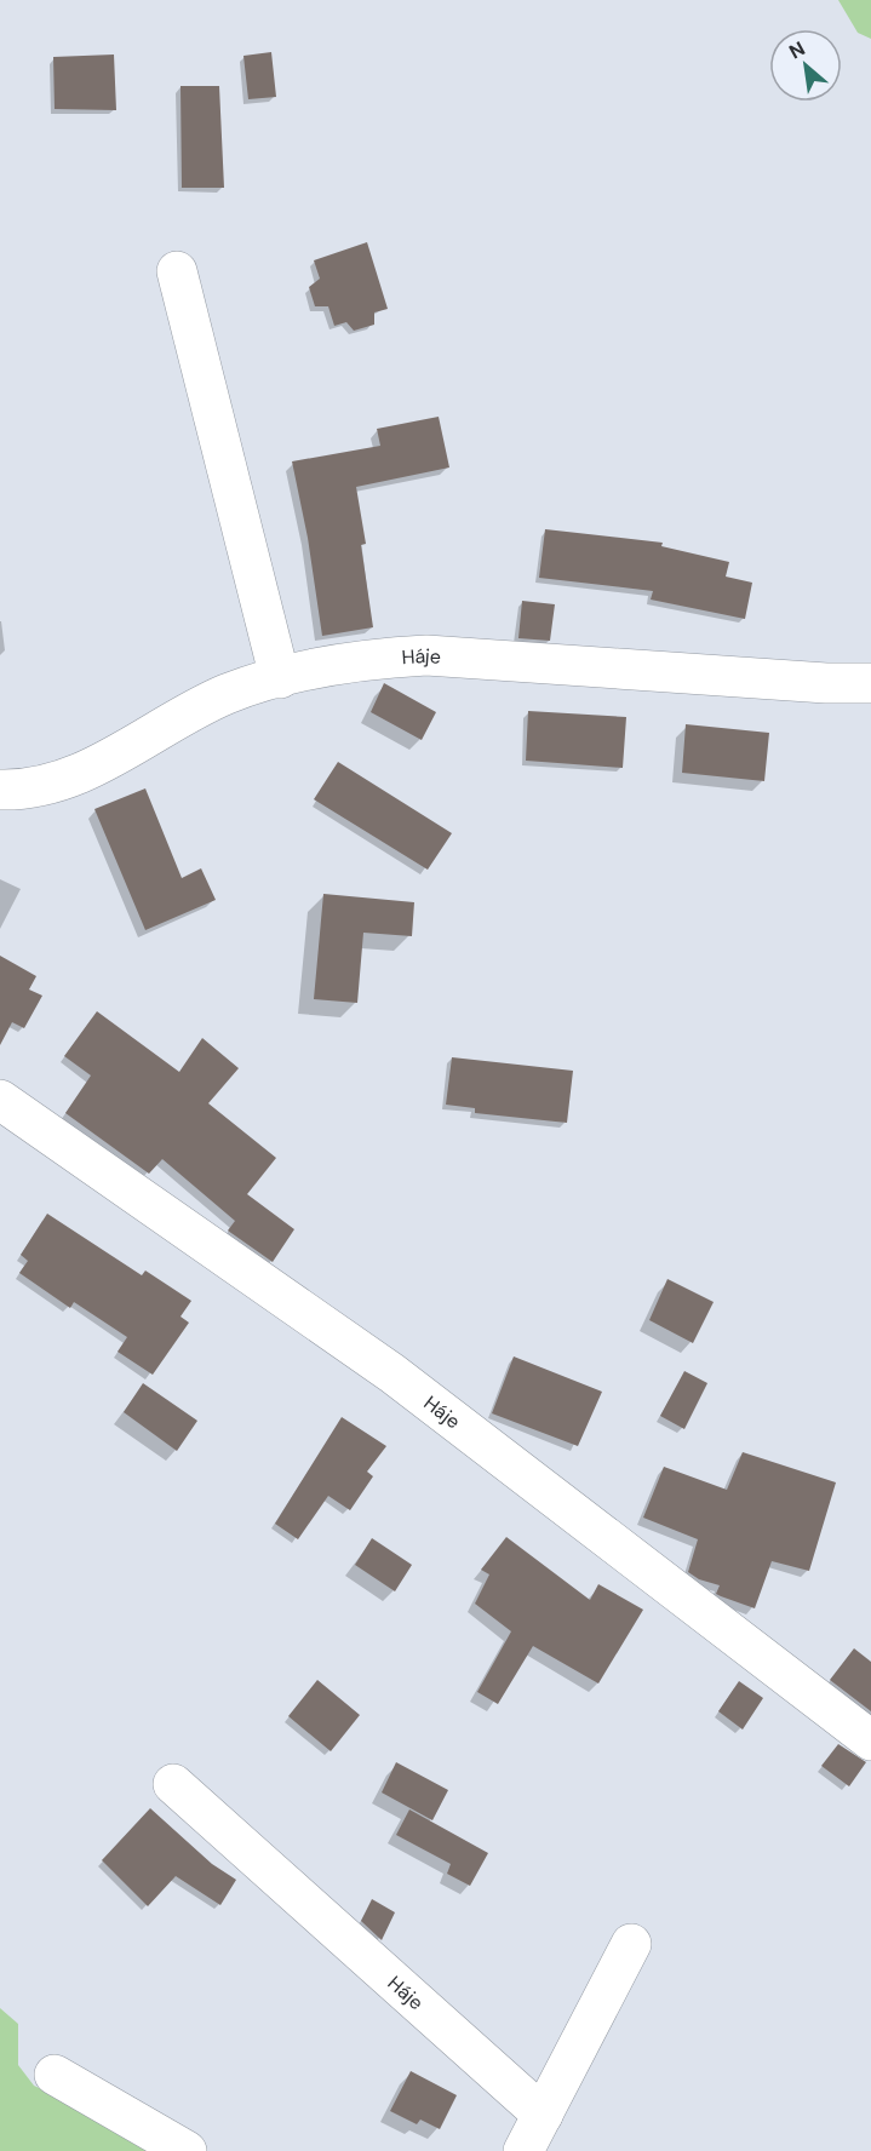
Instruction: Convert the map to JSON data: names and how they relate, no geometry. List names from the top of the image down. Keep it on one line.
{"streets":{"street":["Háje"]},"north":"top left"}
